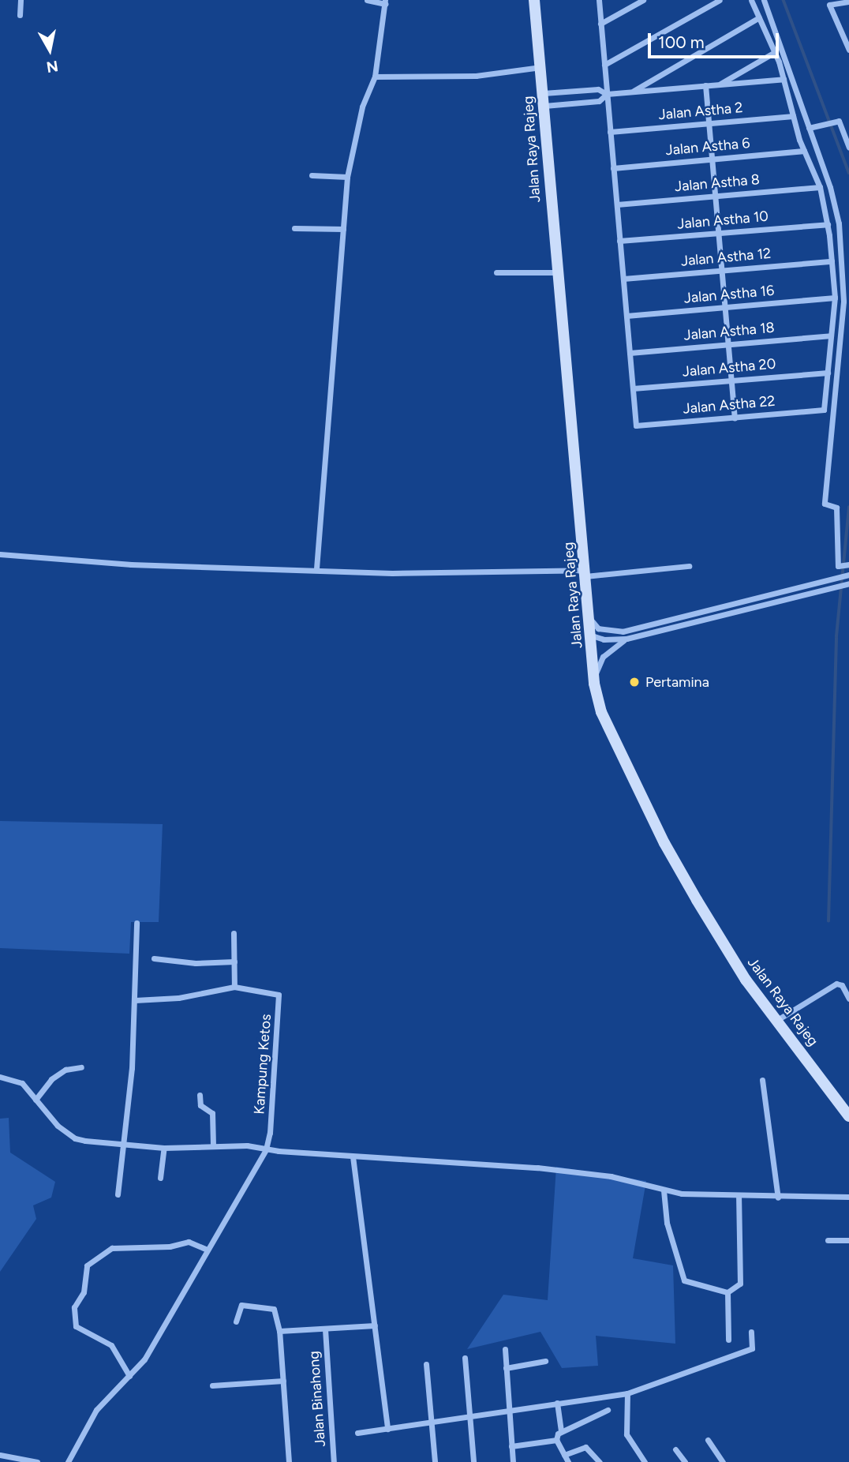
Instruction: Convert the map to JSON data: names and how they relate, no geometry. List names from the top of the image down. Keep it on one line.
{"streets":{"main road":["Jalan Raya Rajeg"],"street":["Jalan Astha 2","Jalan Astha 6","Jalan Astha 8","Jalan Astha 10","Jalan Astha 12","Jalan Astha 16","Jalan Astha 18","Jalan Astha 20","Jalan Astha 22","Kampung Ketos","Jalan Binahong"]},"crossings":[["Jalan Astha 20","Jalan Astha 22"]],"places":["Pertamina"],"scale_bar":"100 m","north":"bottom"}
